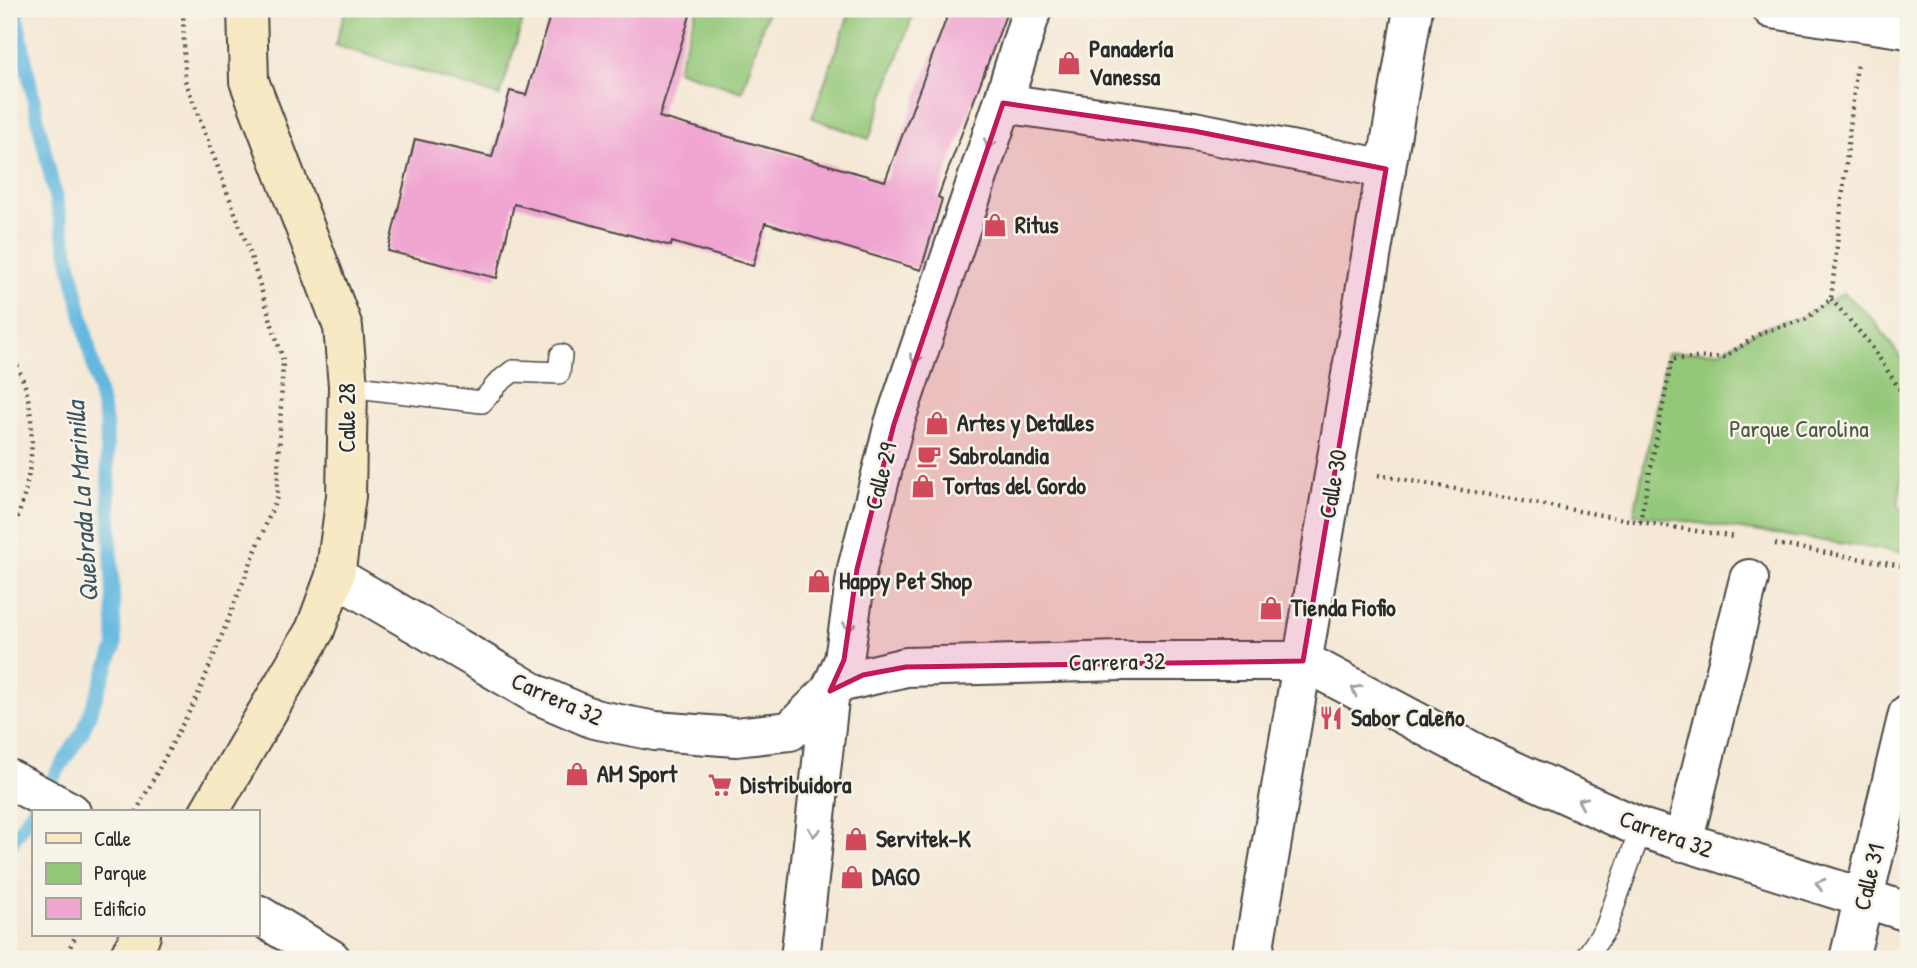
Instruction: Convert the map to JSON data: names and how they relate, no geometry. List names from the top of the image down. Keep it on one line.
{"streets":{"main road":["Calle 28"],"street":["Calle 29","Calle 30","Carrera 32","Calle 31"]},"crossings":[["Calle 28","Carrera 32"],["Calle 29","Carrera 32"],["Calle 30","Carrera 32"],["Carrera 32","Calle 31"]],"one_way":["Calle 29"],"water":["Quebrada La Marinilla"],"parks":["Parque Carolina"],"places":{"shop":["Panadería Vanessa","Ritus","Artes y Detalles","Tortas del Gordo","Happy Pet Shop","Tienda Fiofio","AM Sport","Servitek-K","DAGO"],"cafe":["Sabrolandia"],"restaurant":["Sabor Caleño"],"supermarket":["Distribuidora"]},"legend":["Calle","Parque","Edificio"]}
